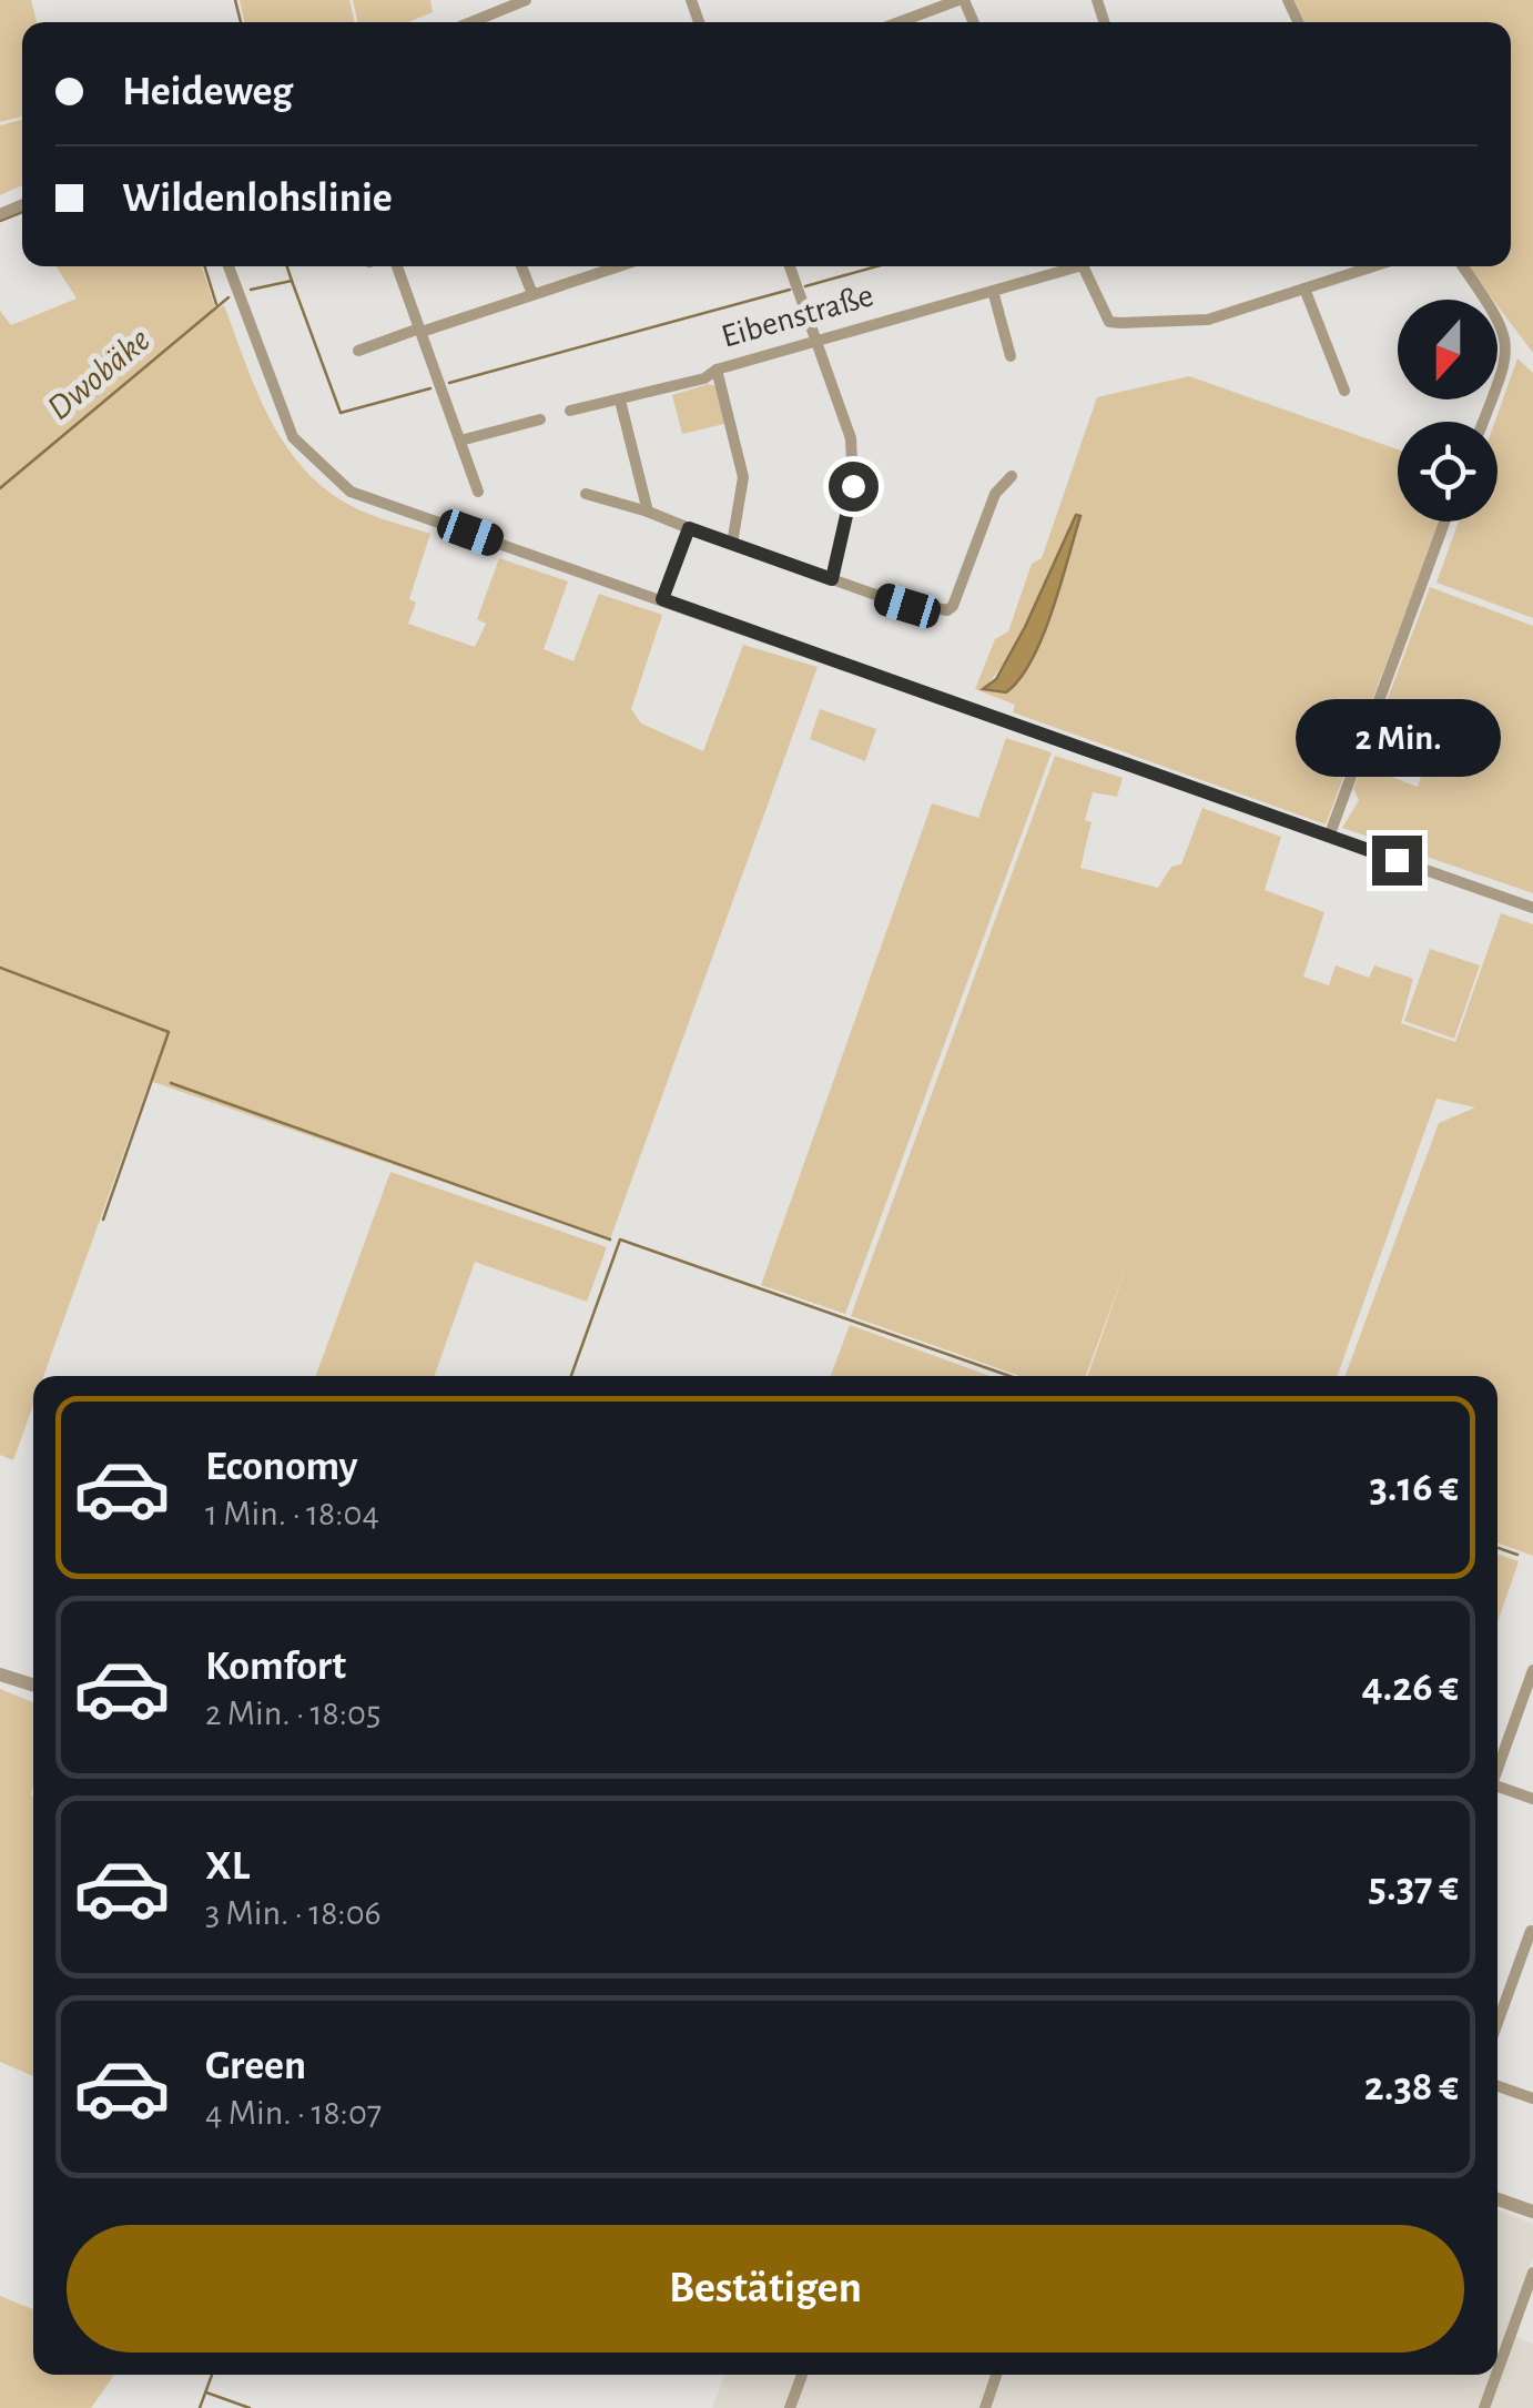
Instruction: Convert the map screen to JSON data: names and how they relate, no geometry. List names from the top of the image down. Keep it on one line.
{"streets":{"street":["Eibenstraße"]},"water":["Dwobäke"],"north":"bottom","page":{"banner":["Heideweg","Wildenlohslinie"],"bubble":"2 Min.","list":[{"name":"Economy","note":"1 Min. · 18:04","value":"3.16 €"},{"name":"Komfort","note":"2 Min. · 18:05","value":"4.26 €"},{"name":"XL","note":"3 Min. · 18:06","value":"5.37 €"},{"name":"Green","note":"4 Min. · 18:07","value":"2.38 €"}],"buttons":"Bestätigen"}}
